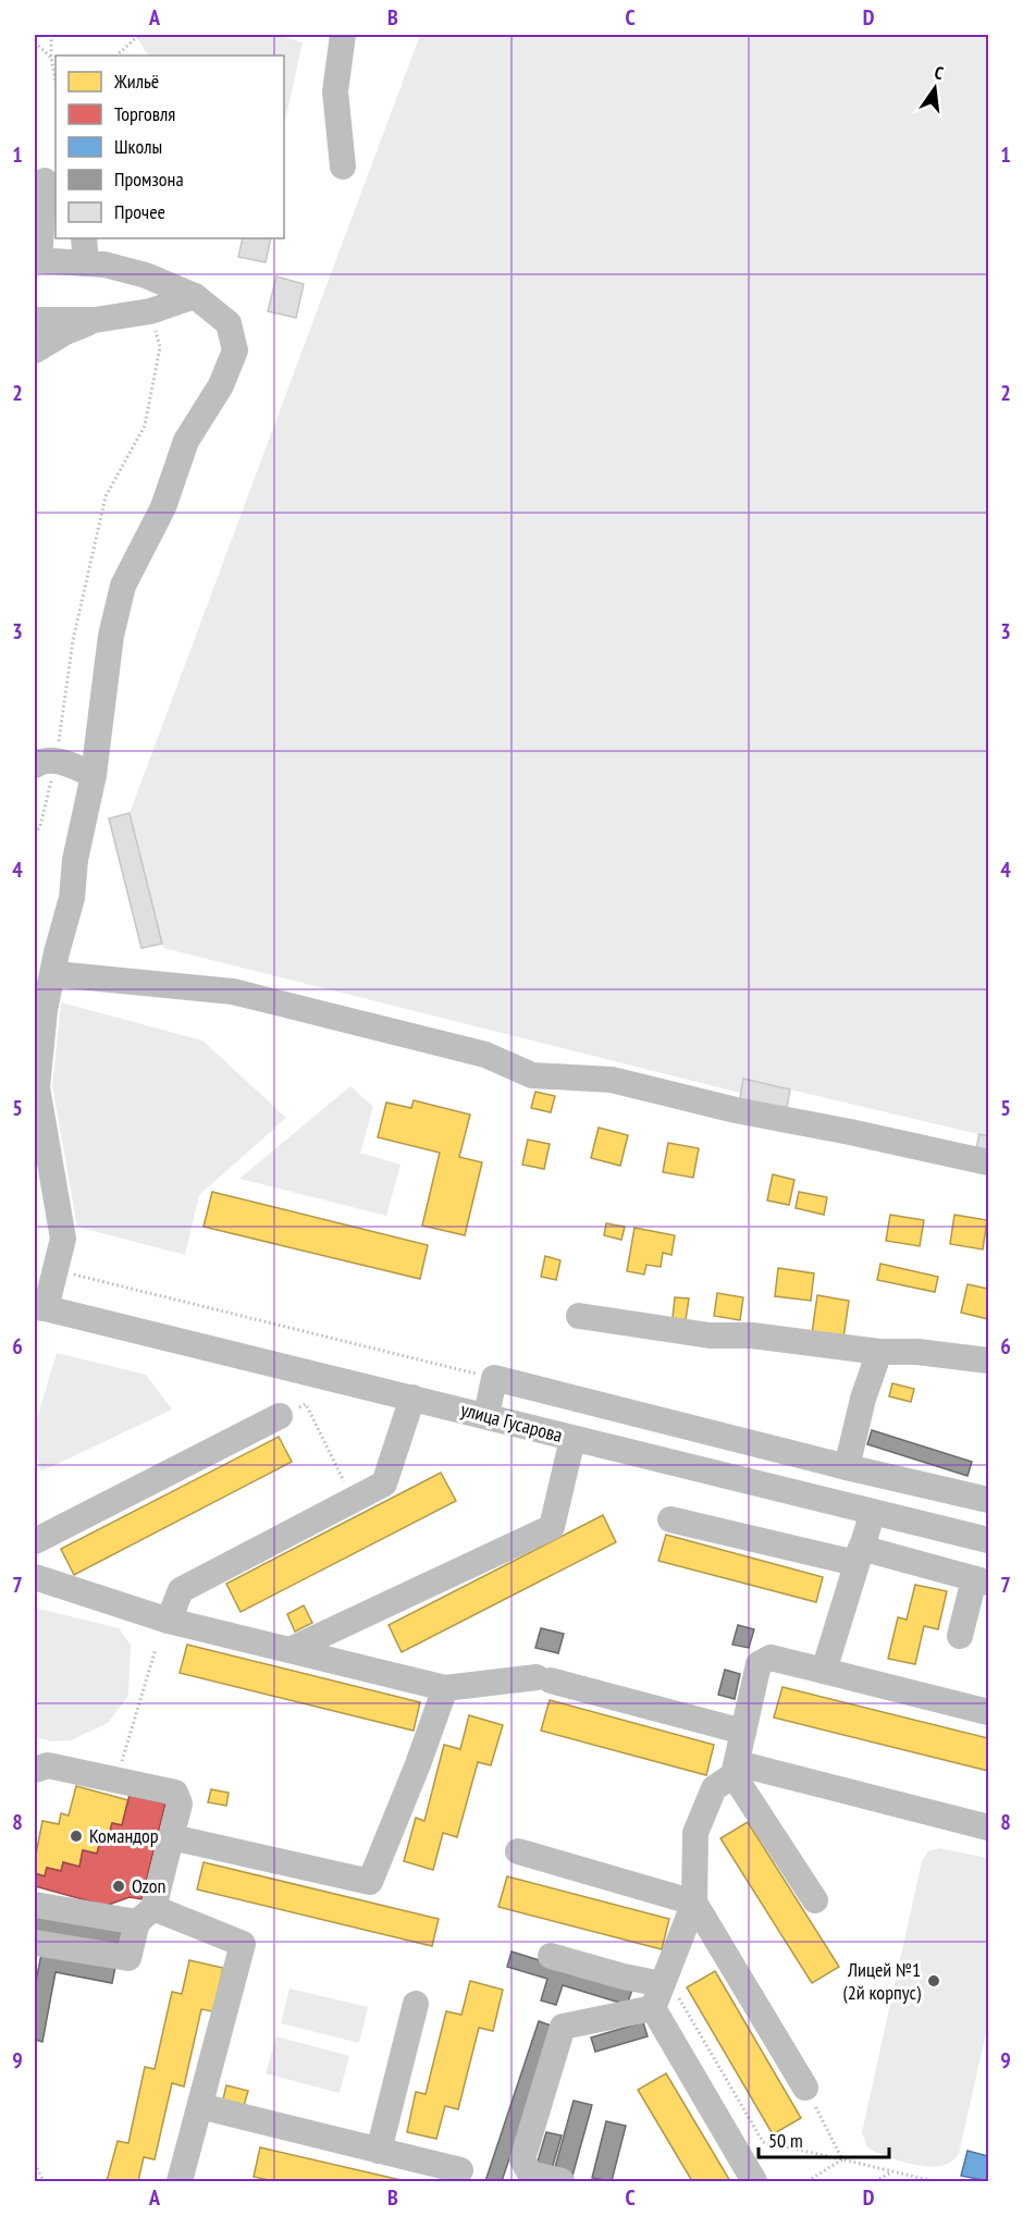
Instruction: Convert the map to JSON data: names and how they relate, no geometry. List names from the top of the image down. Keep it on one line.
{"streets":{"street":["улица Гусарова"]},"places":["Командор","Ozon","Лицей №1 (2й корпус)"],"legend":["Жильё","Торговля","Школы","Промзона","Прочее"],"scale_bar":"50 m","north":"top","grid":{"columns":["A","B","C","D"],"rows":["1","2","3","4","5","6","7","8","9"]}}
